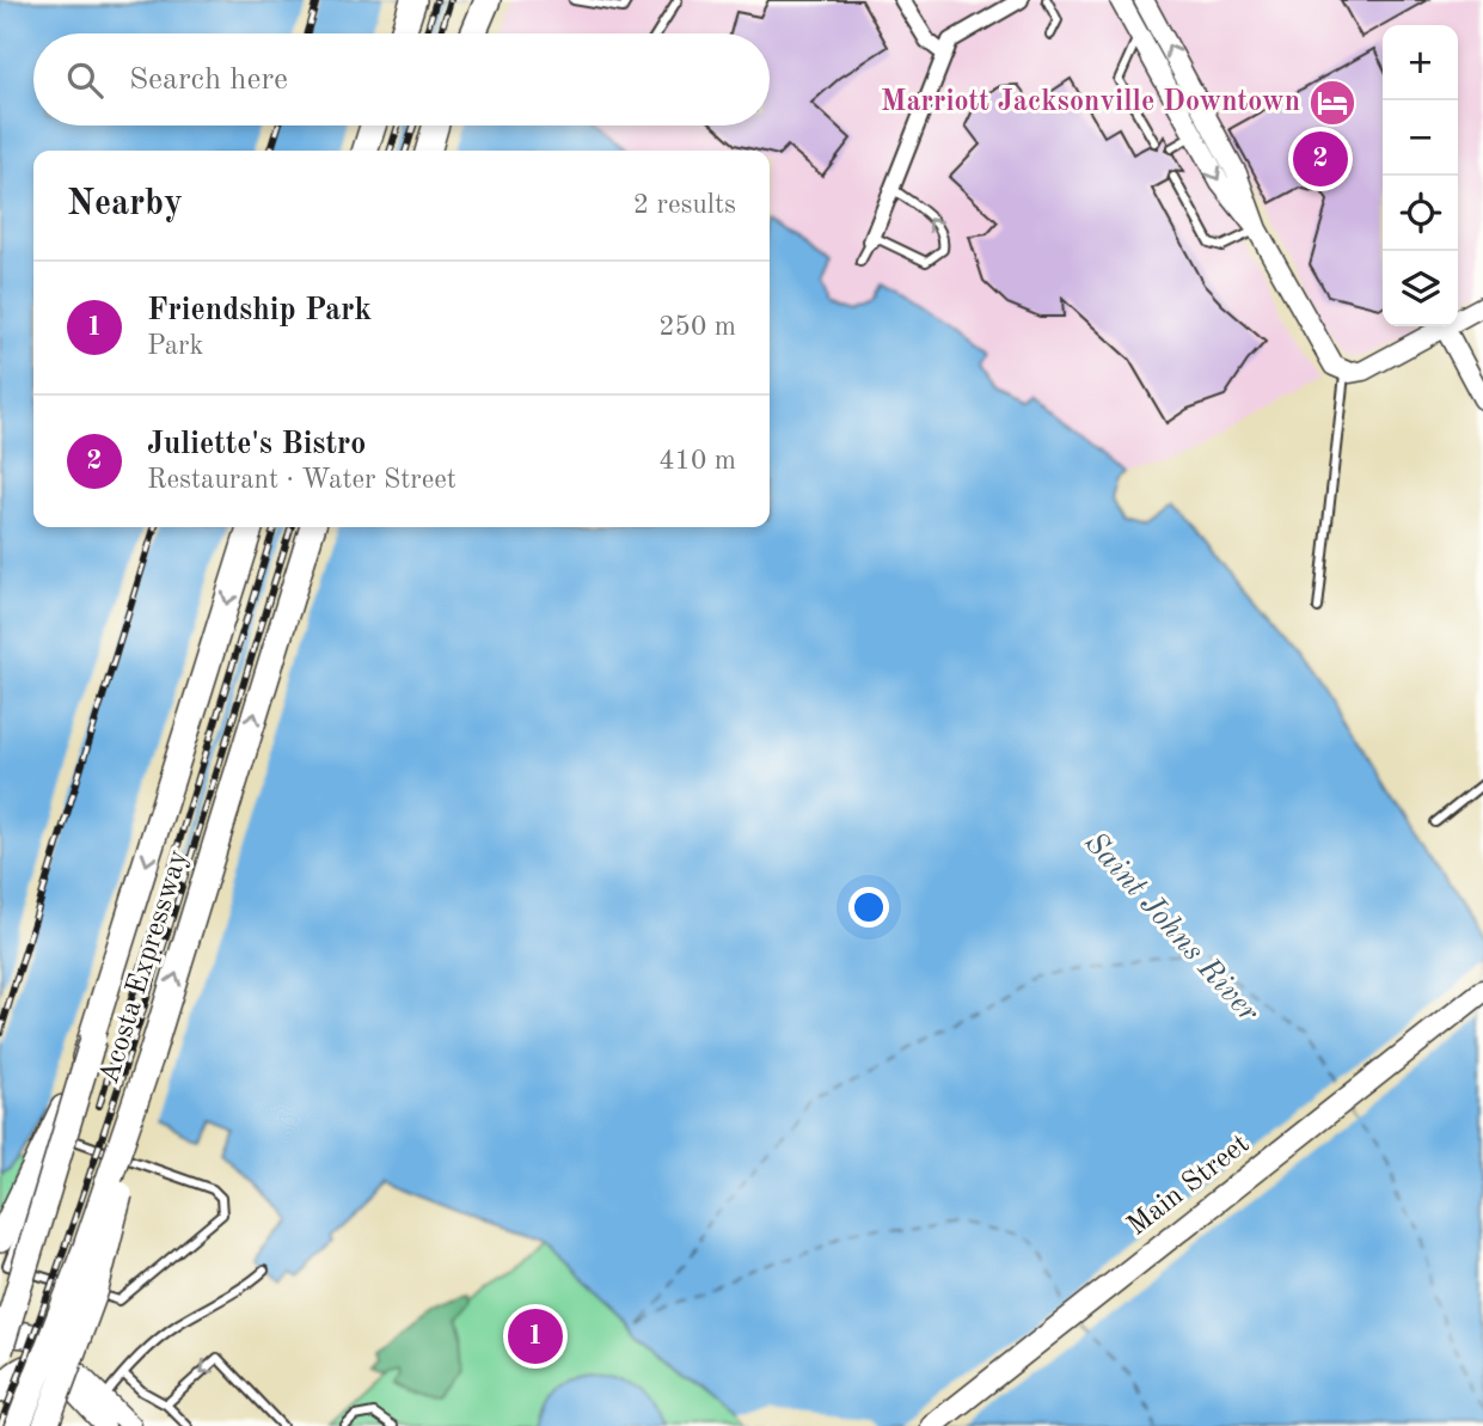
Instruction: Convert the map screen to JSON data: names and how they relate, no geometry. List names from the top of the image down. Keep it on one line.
{"streets":{"highway":["Acosta Expressway"],"main road":["Main Street"]},"water":["Saint Johns River"],"places":{"hotel":["Marriott Jacksonville Downtown"]},"page":{"map_buttons":["+","−"],"search":"Search here","pins":["2","1"],"heading":["Nearby","2 results"],"list":[{"mark":"1","name":"Friendship Park","note":"Park","value":"250 m"},{"mark":"2","name":"Juliette's Bistro","note":"Restaurant · Water Street","value":"410 m"}]}}
